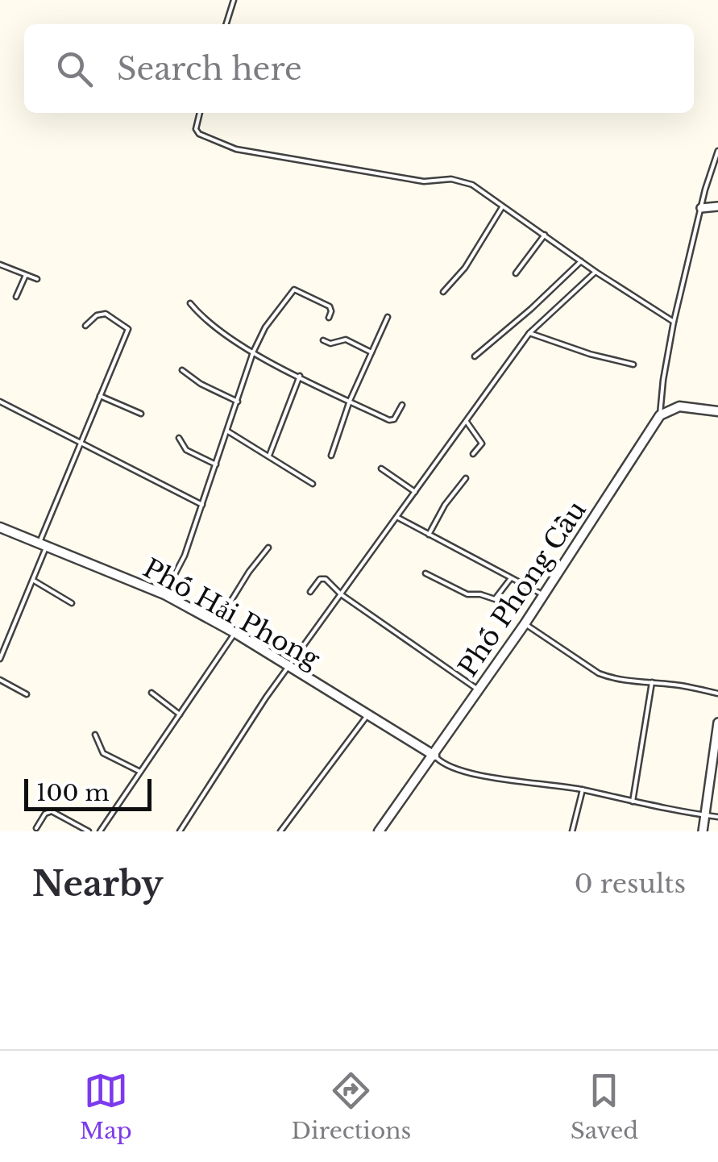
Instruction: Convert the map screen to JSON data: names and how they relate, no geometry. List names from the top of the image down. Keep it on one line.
{"streets":{"street":["Phố Phong Cầu","Phố Hải Phong"]},"crossings":[["Phố Phong Cầu","Phố Hải Phong"]],"scale_bar":"100 m","page":{"search":"Search here","scale":"100 m","heading":["Nearby","0 results"],"nav":["Map","Directions","Saved"]}}
